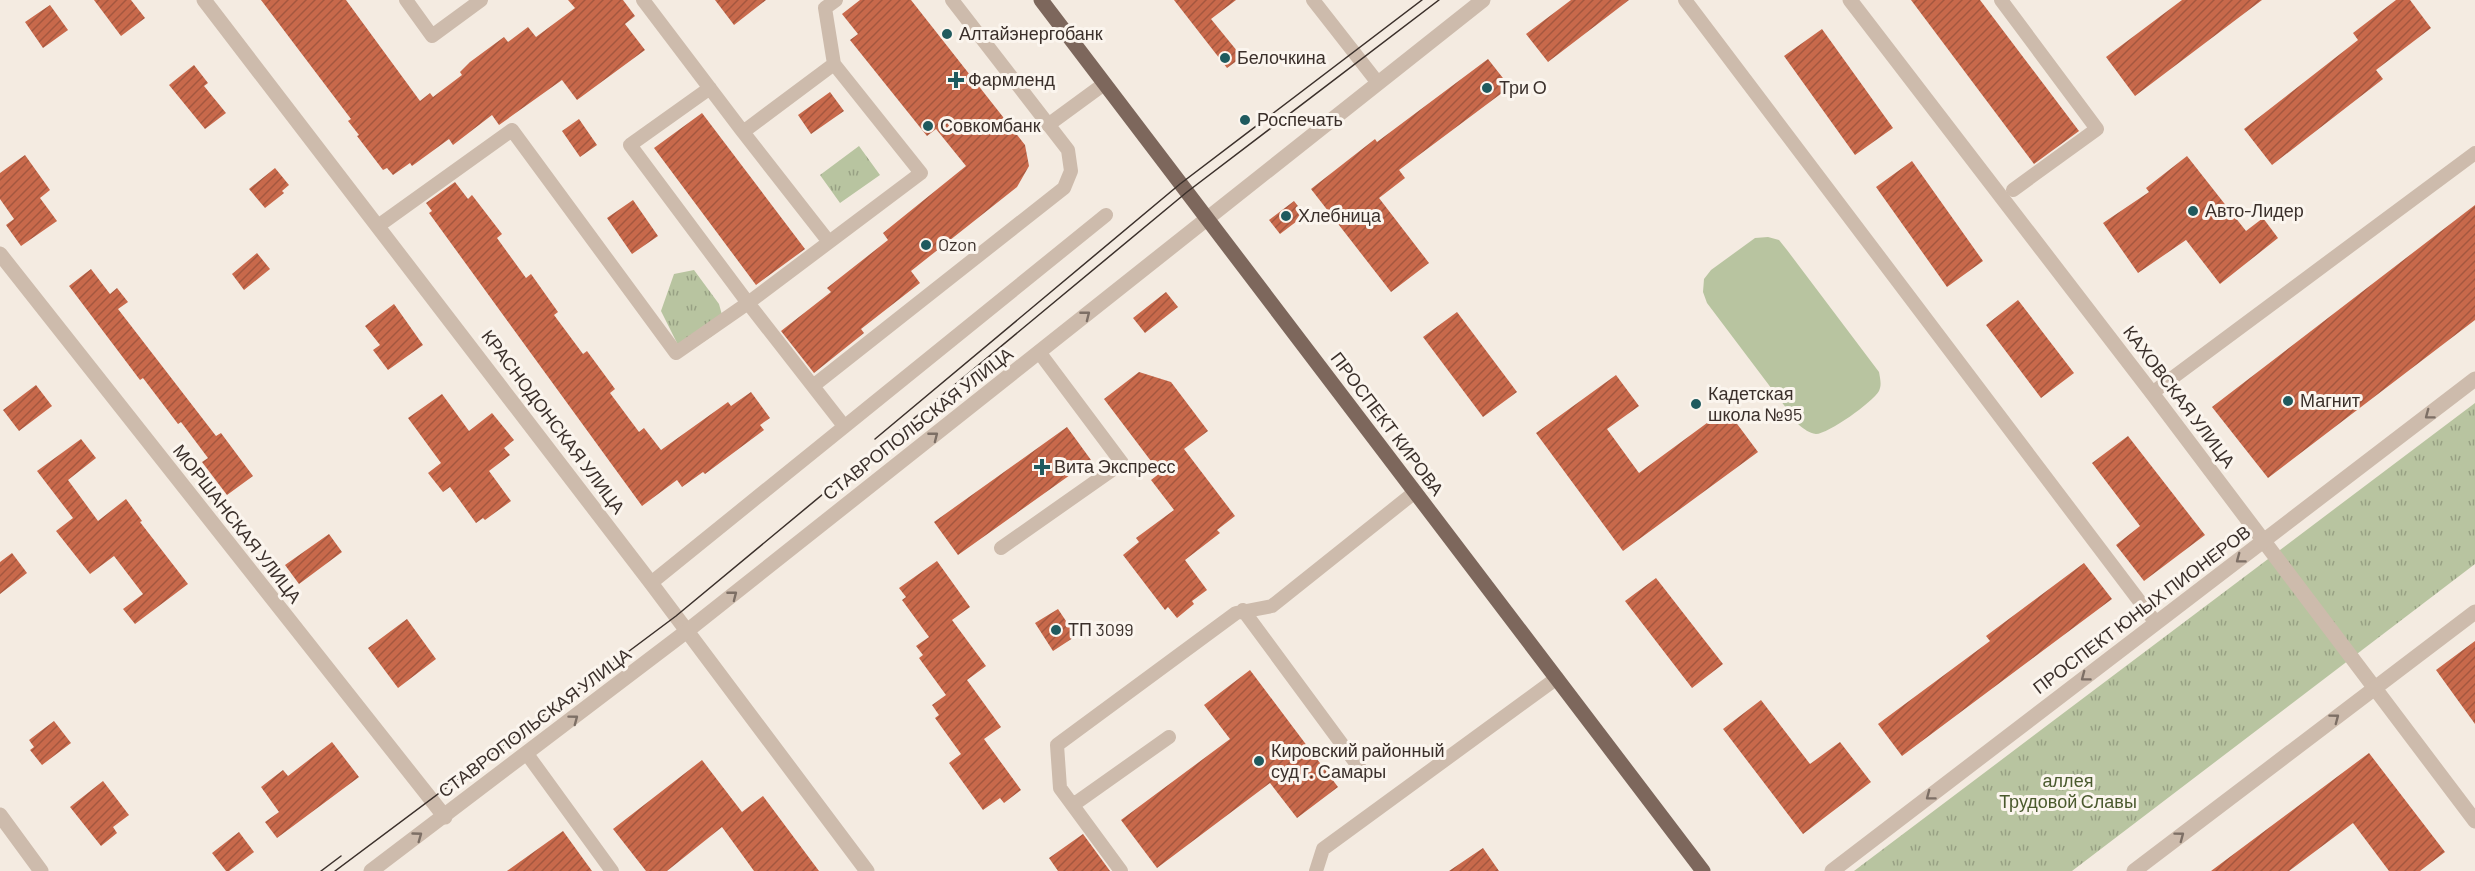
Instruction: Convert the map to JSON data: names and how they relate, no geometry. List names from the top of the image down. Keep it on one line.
{"streets":{"main road":["ПРОСПЕКТ КИРОВА"],"street":["КАХОВСКАЯ УЛИЦА","КРАСНОДОНСКАЯ УЛИЦА","СТАВРОПОЛЬСКАЯ УЛИЦА","МОРШАНСКАЯ УЛИЦА","ПРОСПЕКТ ЮНЫХ ПИОНЕРОВ"]},"crossings":[["КАХОВСКАЯ УЛИЦА","ПРОСПЕКТ ЮНЫХ ПИОНЕРОВ"],["КРАСНОДОНСКАЯ УЛИЦА","СТАВРОПОЛЬСКАЯ УЛИЦА"],["СТАВРОПОЛЬСКАЯ УЛИЦА","ПРОСПЕКТ КИРОВА"],["СТАВРОПОЛЬСКАЯ УЛИЦА","МОРШАНСКАЯ УЛИЦА"]],"one_way":["СТАВРОПОЛЬСКАЯ УЛИЦА","ПРОСПЕКТ ЮНЫХ ПИОНЕРОВ"],"parks":["аллея Трудовой Славы"],"places":{"other":["Алтайэнергобанк","Белочкина","Три О","Роспечать","Совкомбанк","Авто-Лидер","Хлебница","Ozon","Магнит","Кадетская школа №95","ТП 3099","Кировский районный суд г. Самары"],"health":["Фармленд","Вита Экспресс"]}}
